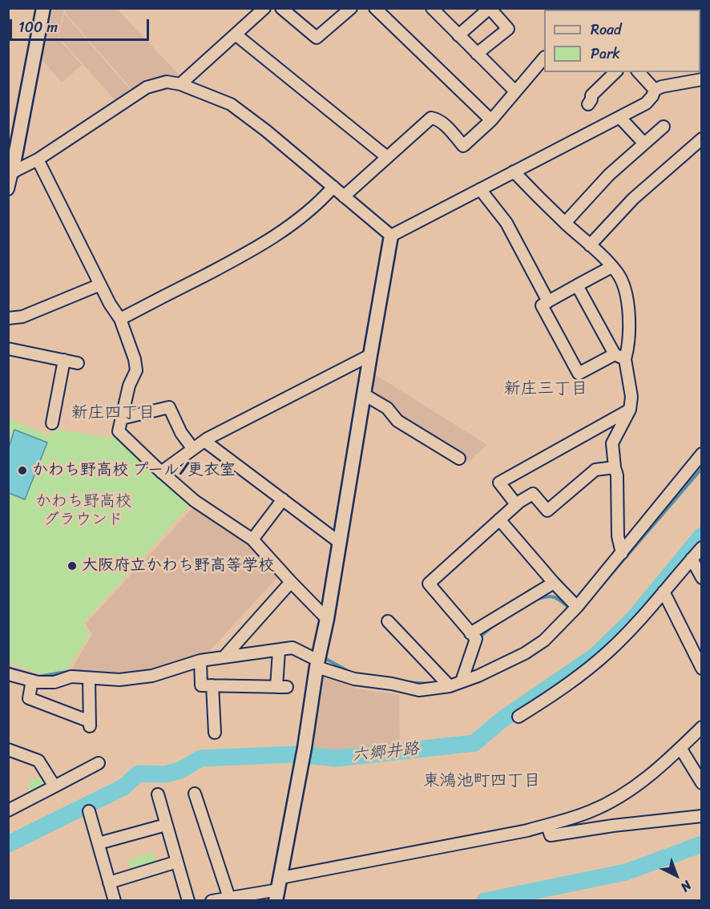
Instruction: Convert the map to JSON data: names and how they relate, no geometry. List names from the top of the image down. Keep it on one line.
{"districts":["新庄三丁目","新庄四丁目","東鴻池町四丁目"],"water":["六郷井路"],"parks":["かわち野高校 グラウンド"],"places":["かわち野高校 プール/更衣室","大阪府立かわち野高等学校"],"legend":["Road","Park"],"scale_bar":"100 m","north":"bottom right"}
